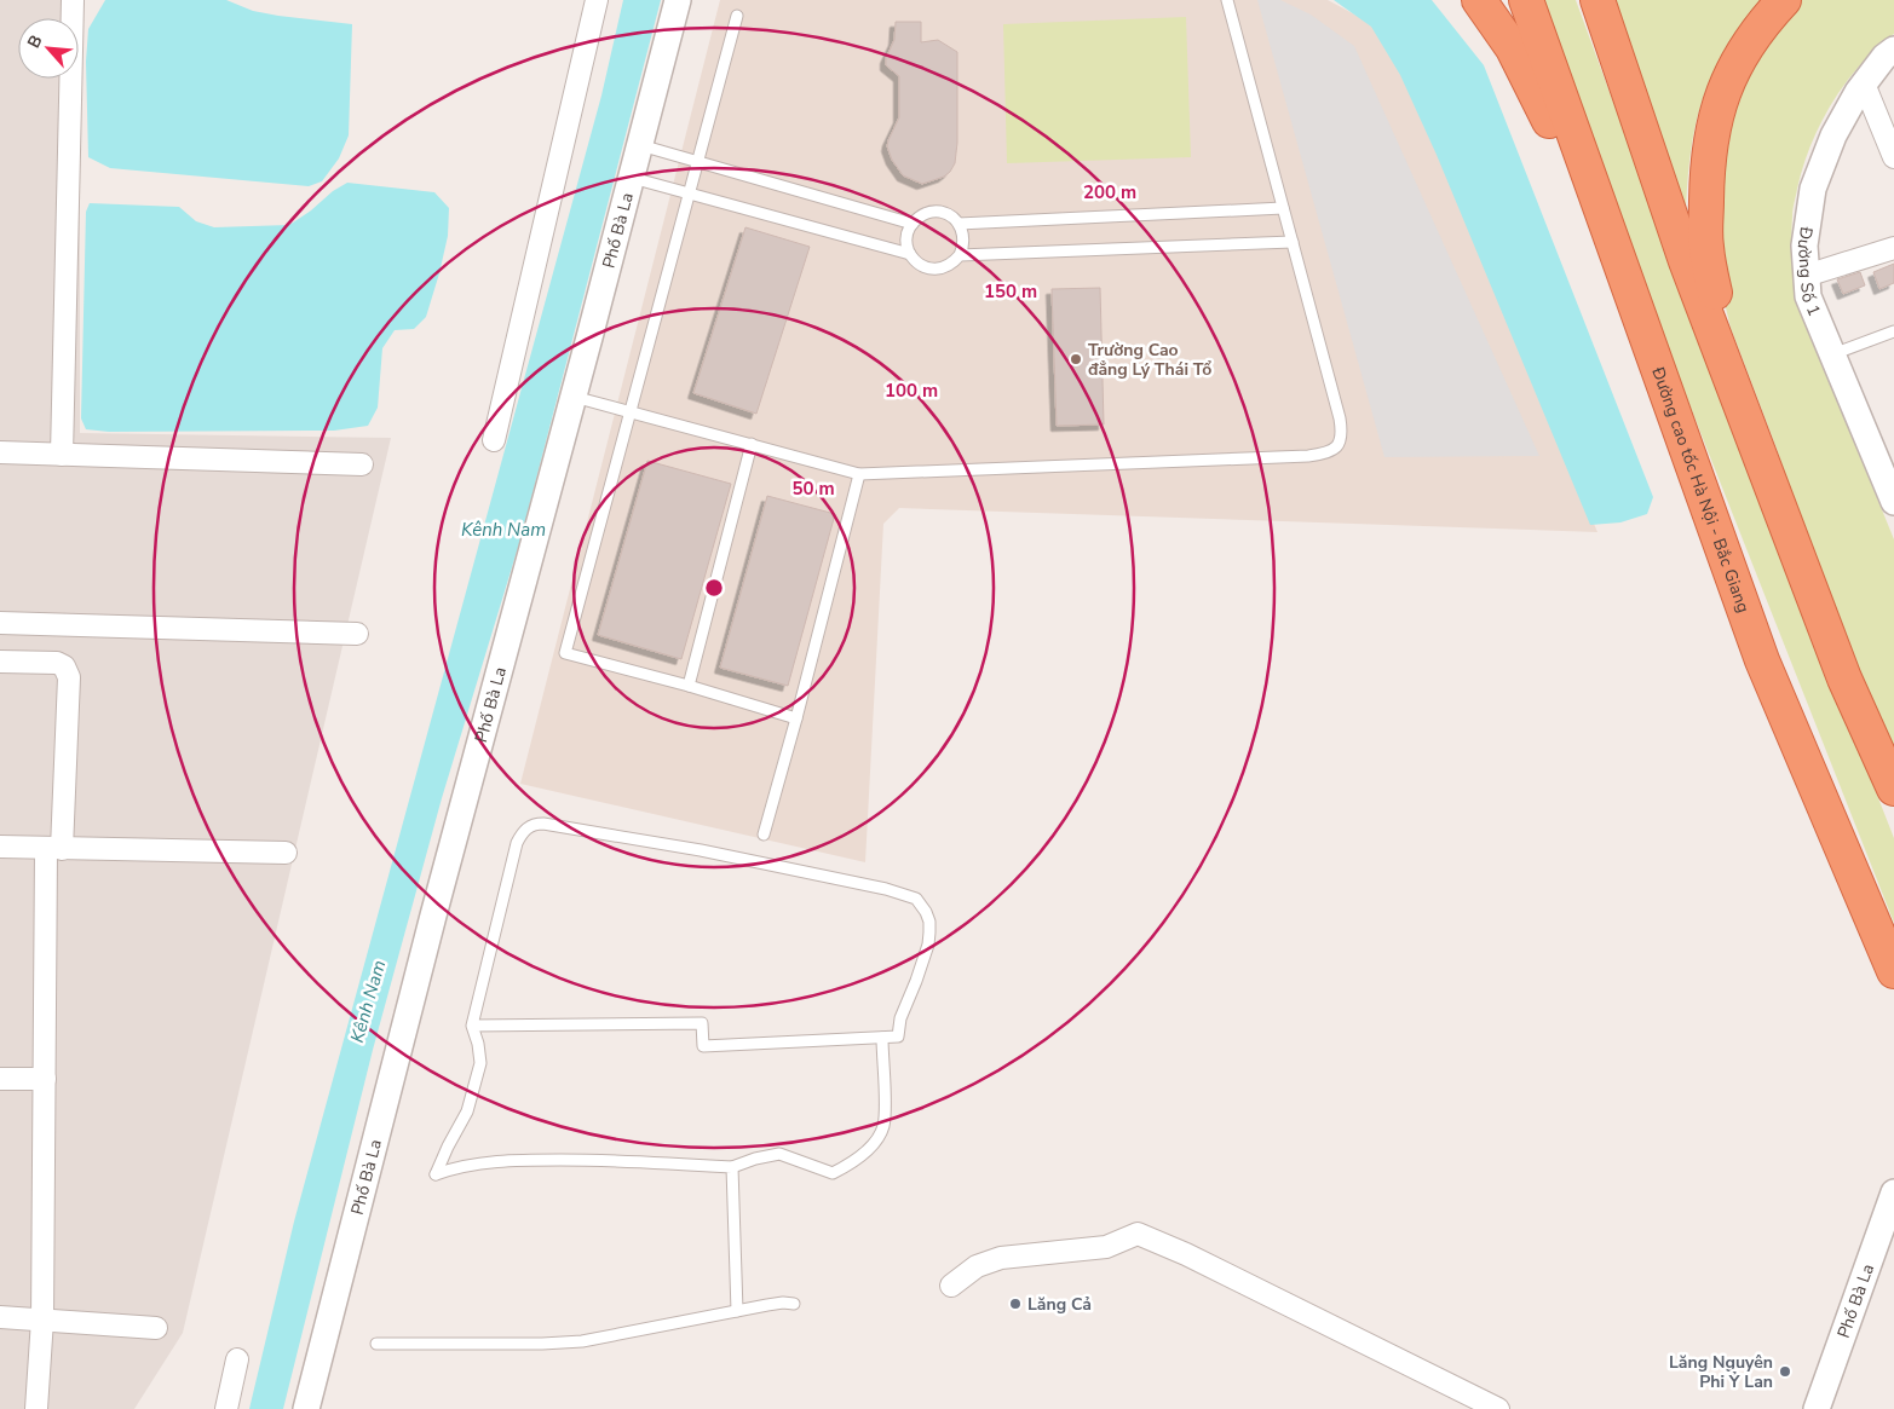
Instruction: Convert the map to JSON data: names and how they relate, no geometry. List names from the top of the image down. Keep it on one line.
{"streets":{"highway":["Đường cao tốc Hà Nội - Bắc Giang"],"street":["Phố Bà La","Đường Số 1"]},"water":["Kênh Nam"],"places":["Trường Cao đẳng Lý Thái Tổ","Lăng Cả","Lăng Nguyên Phi Ỷ Lan"],"north":"top left","rings":["200 m","150 m","100 m","50 m"]}
